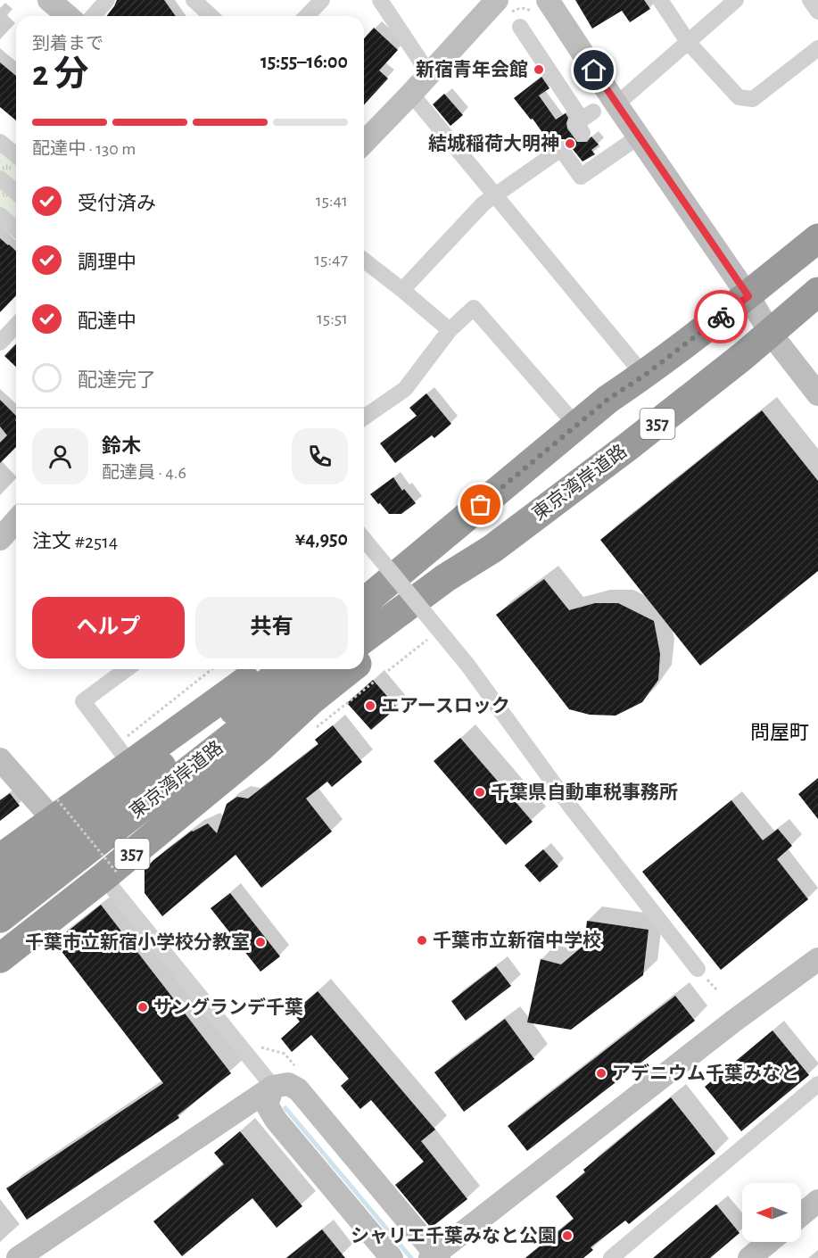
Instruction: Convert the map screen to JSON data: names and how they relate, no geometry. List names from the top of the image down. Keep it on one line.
{"streets":{"highway":["357","東京湾岸道路"]},"crossings":[["357","東京湾岸道路"]],"districts":["問屋町"],"places":["新宿青年会館","結城稲荷大明神","エアースロック","千葉県自動車税事務所","千葉市立新宿中学校","千葉市立新宿小学校分教室","サングランデ千葉","アデニウム千葉みなと","シャリエ千葉みなと公園"],"north":"left","page":{"heading":["2 分","到着まで","15:55–16:00"],"panel":["鈴木","配達員 · 4.6","注文 #2514","¥4,950"],"bar":"配達中 · 130 m","list":[["受付済み","15:41"],["調理中","15:47"],["配達中","15:51"],"配達完了"],"buttons":["ヘルプ","共有"]}}
